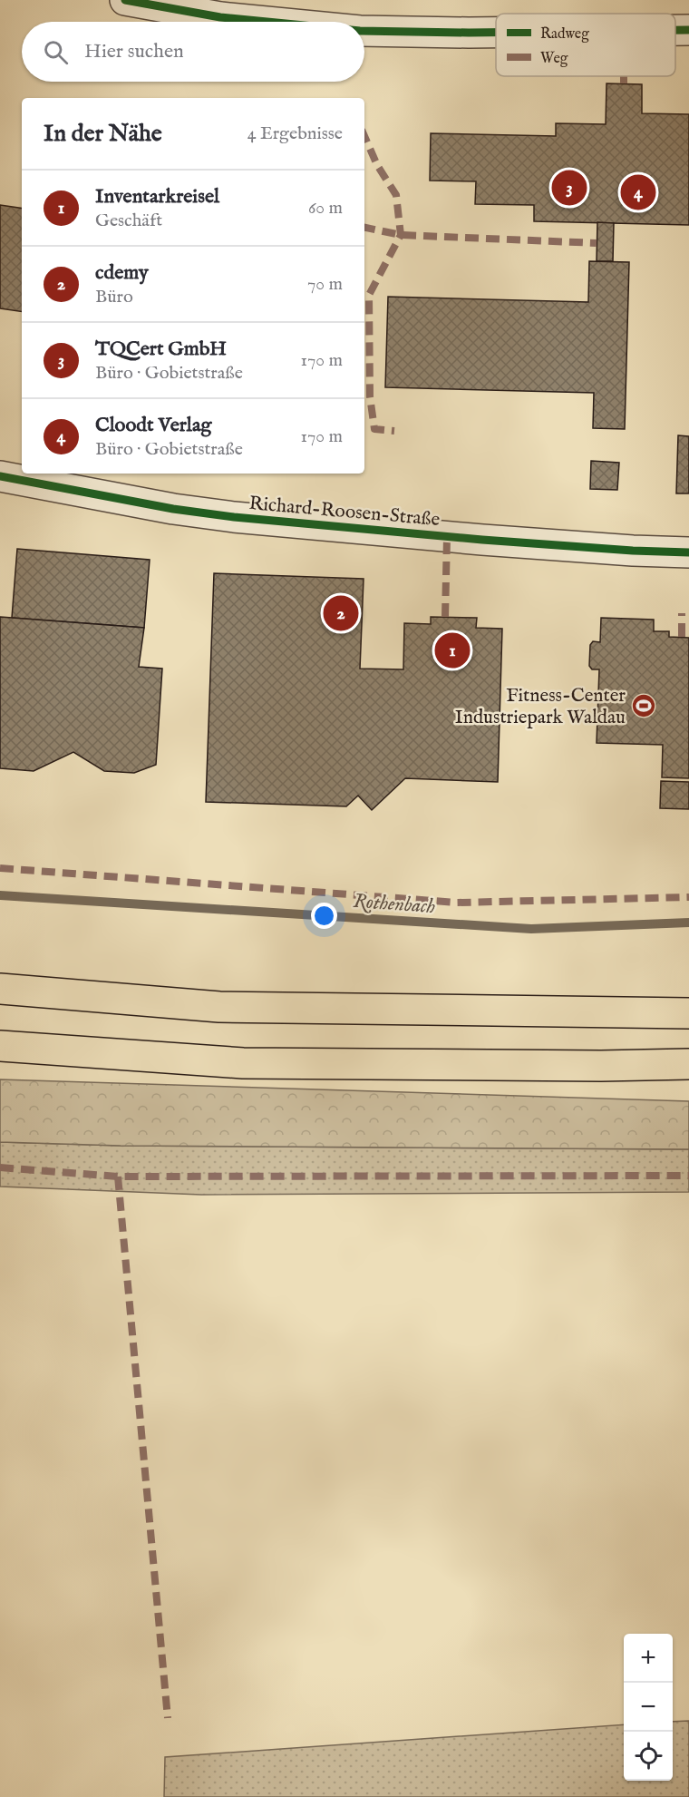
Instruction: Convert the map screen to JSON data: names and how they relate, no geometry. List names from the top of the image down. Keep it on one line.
{"streets":{"street":["Richard-Roosen-Straße"]},"water":["Rothenbach"],"places":{"sports":["Fitness-Center Industriepark Waldau"]},"legend":["Radweg","Weg"],"page":{"search":"Hier suchen","heading":["In der Nähe","4 Ergebnisse"],"pins":["3","4","2","1"],"list":[{"mark":"1","name":"Inventarkreisel","note":"Geschäft","value":"60 m"},{"mark":"2","name":"cdemy","note":"Büro","value":"70 m"},{"mark":"3","name":"TQCert GmbH","note":"Büro · Gobietstraße","value":"170 m"},{"mark":"4","name":"Cloodt Verlag","note":"Büro · Gobietstraße","value":"170 m"}],"map_buttons":["+","−"]}}
